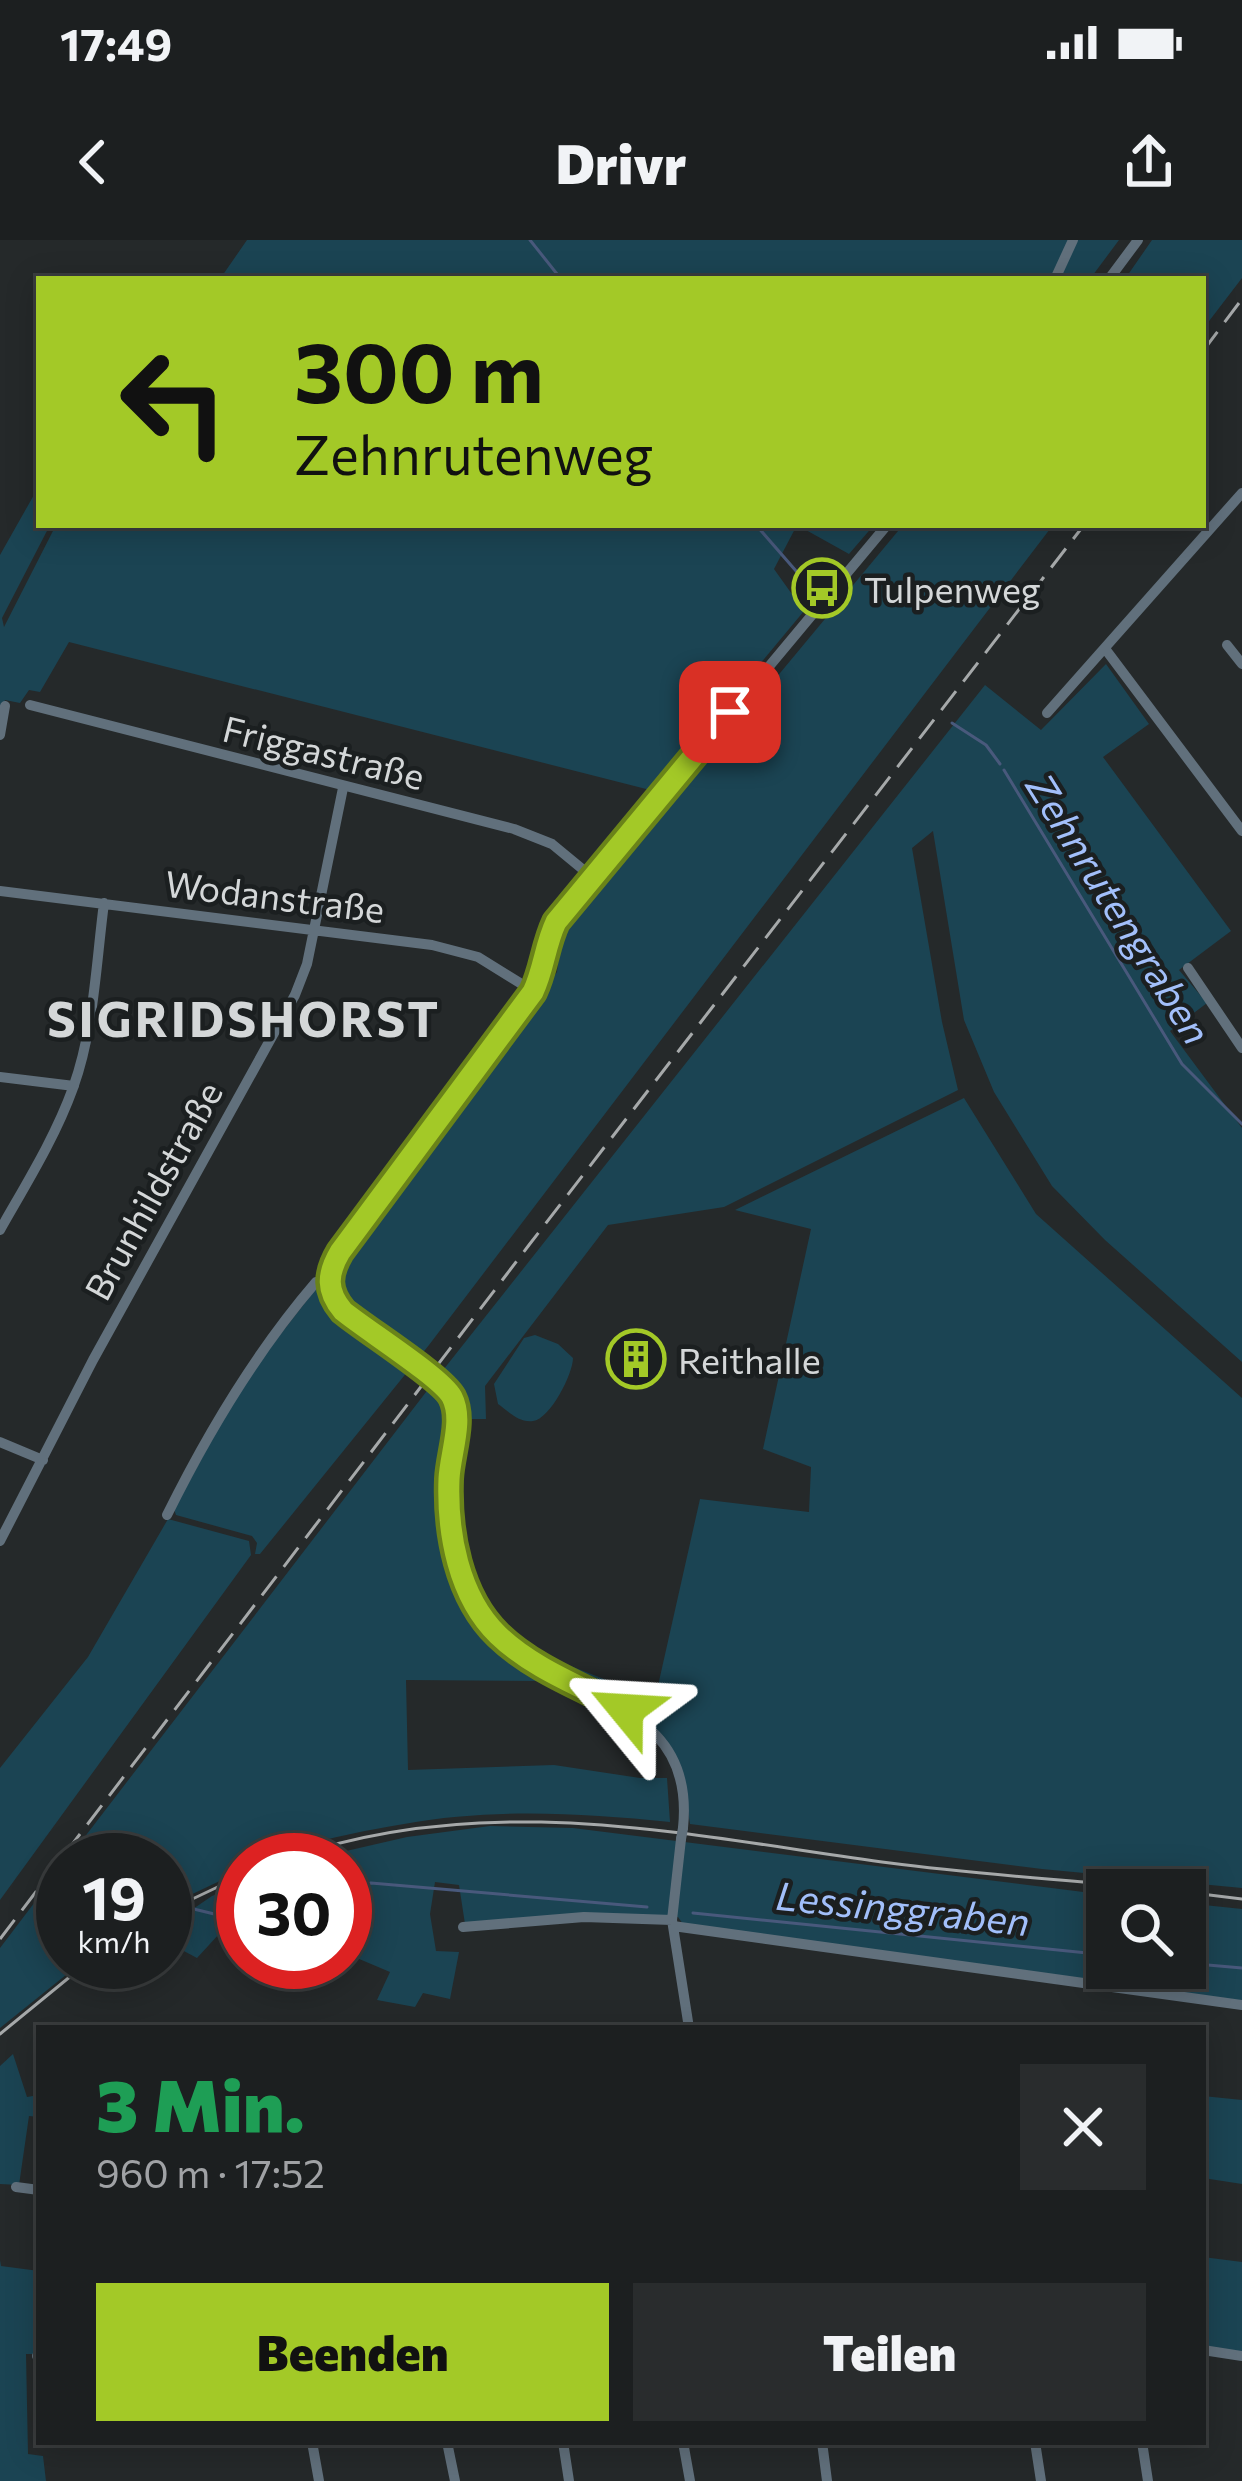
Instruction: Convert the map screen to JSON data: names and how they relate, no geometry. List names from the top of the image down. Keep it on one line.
{"streets":{"street":["Friggastraße","Wodanstraße","Brunhildstraße"]},"crossings":[["Friggastraße","Brunhildstraße"],["Wodanstraße","Brunhildstraße"]],"districts":["SIGRIDSHORST"],"water":["Zehnrutengraben","Lessinggraben"],"places":{"bus stop":["Tulpenweg"],"building":["Reithalle"]},"page":{"status":"17:49","header":"Drivr","turn":["300 m","Zehnrutenweg"],"speed":"19 km/h","limit":"30","heading":["3 Min.","960 m · 17:52"],"buttons":["Beenden","Teilen"]}}
